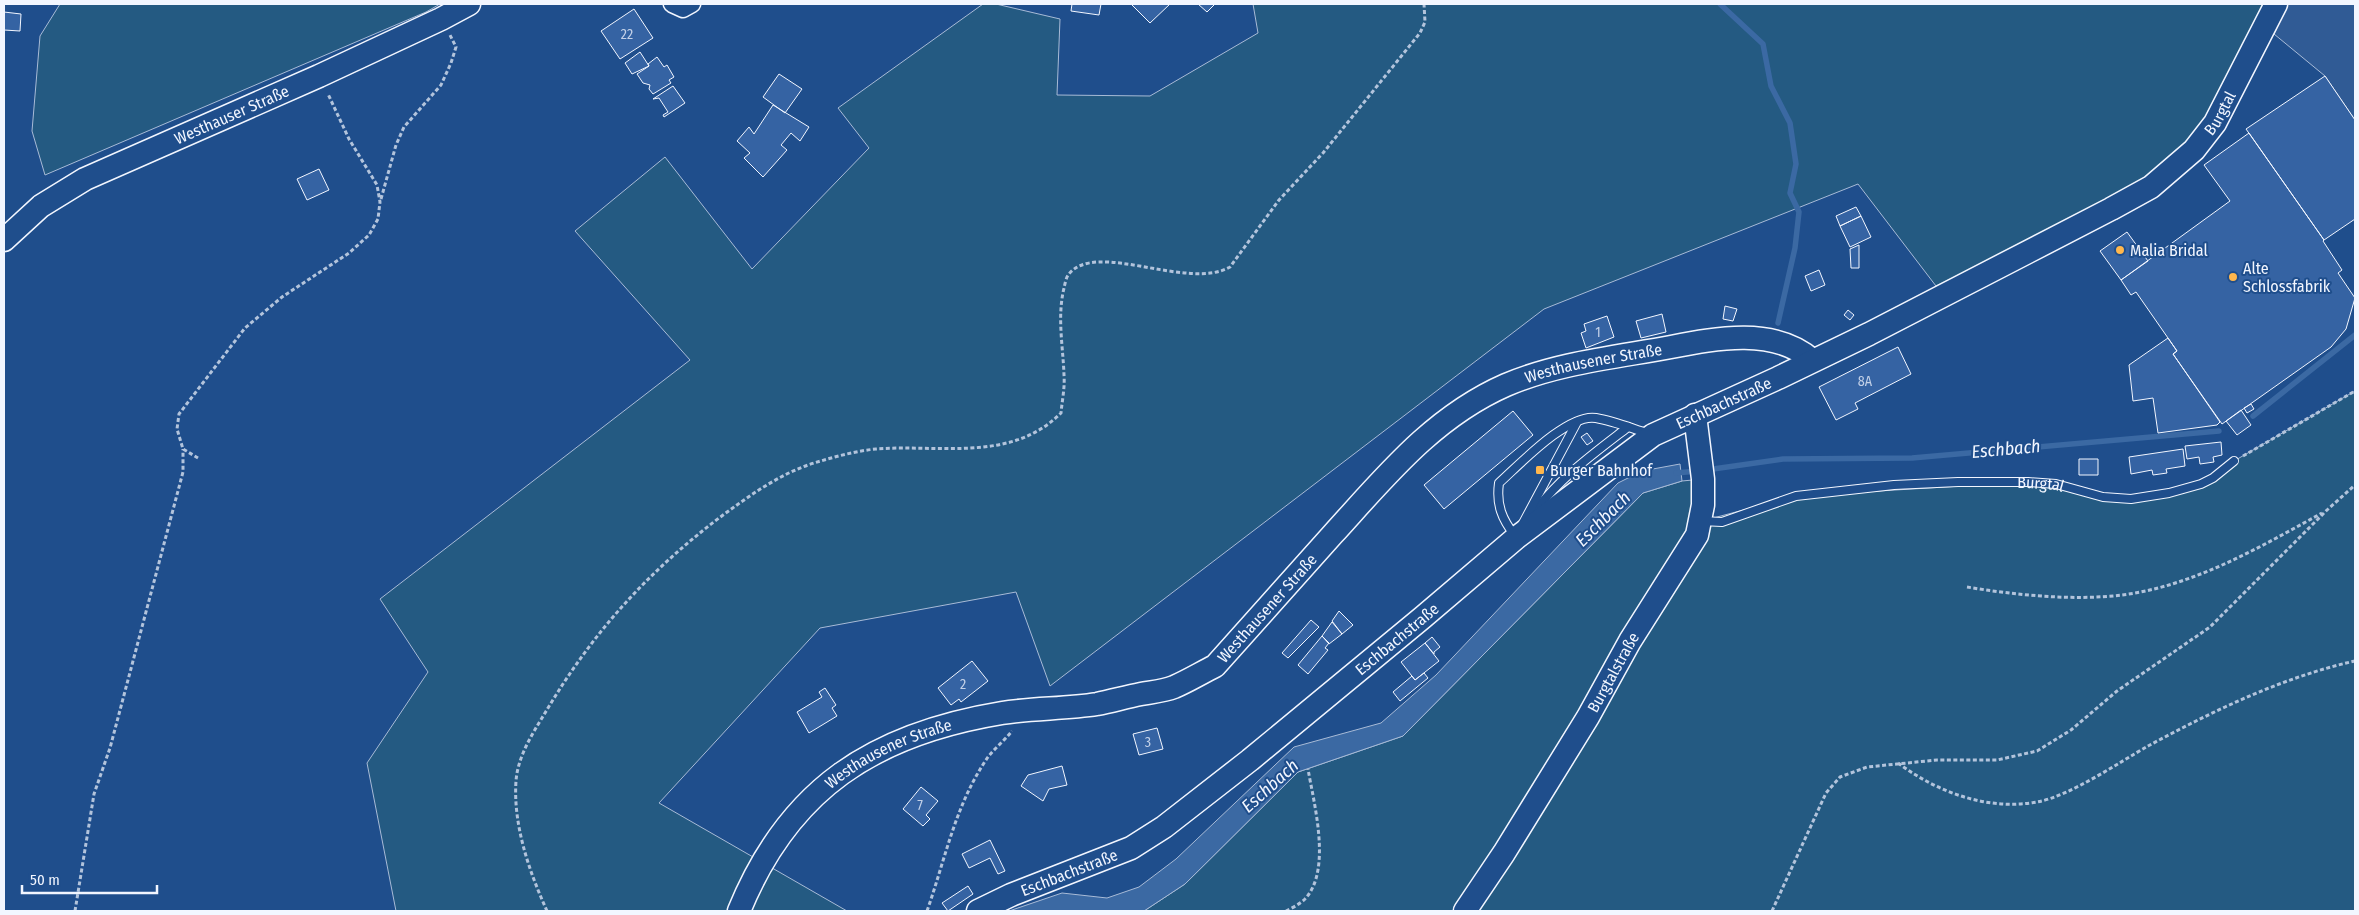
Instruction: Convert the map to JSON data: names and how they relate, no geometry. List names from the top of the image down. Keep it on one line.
{"streets":{"main road":["Burgtal","Westhauser Straße","Westhausener Straße","Eschbachstraße","Burgtalstraße"]},"crossings":[["Burgtal","Westhausener Straße"],["Burgtal","Eschbachstraße"],["Burgtal","Burgtalstraße"],["Westhausener Straße","Eschbachstraße"],["Eschbachstraße","Burgtalstraße"]],"water":["Eschbach"],"places":{"other":["Malia Bridal","Alte Schlossfabrik"],"transit":["Burger Bahnhof"]},"house_numbers":["22","1","8A","2","3","7"],"scale_bar":"50 m"}
